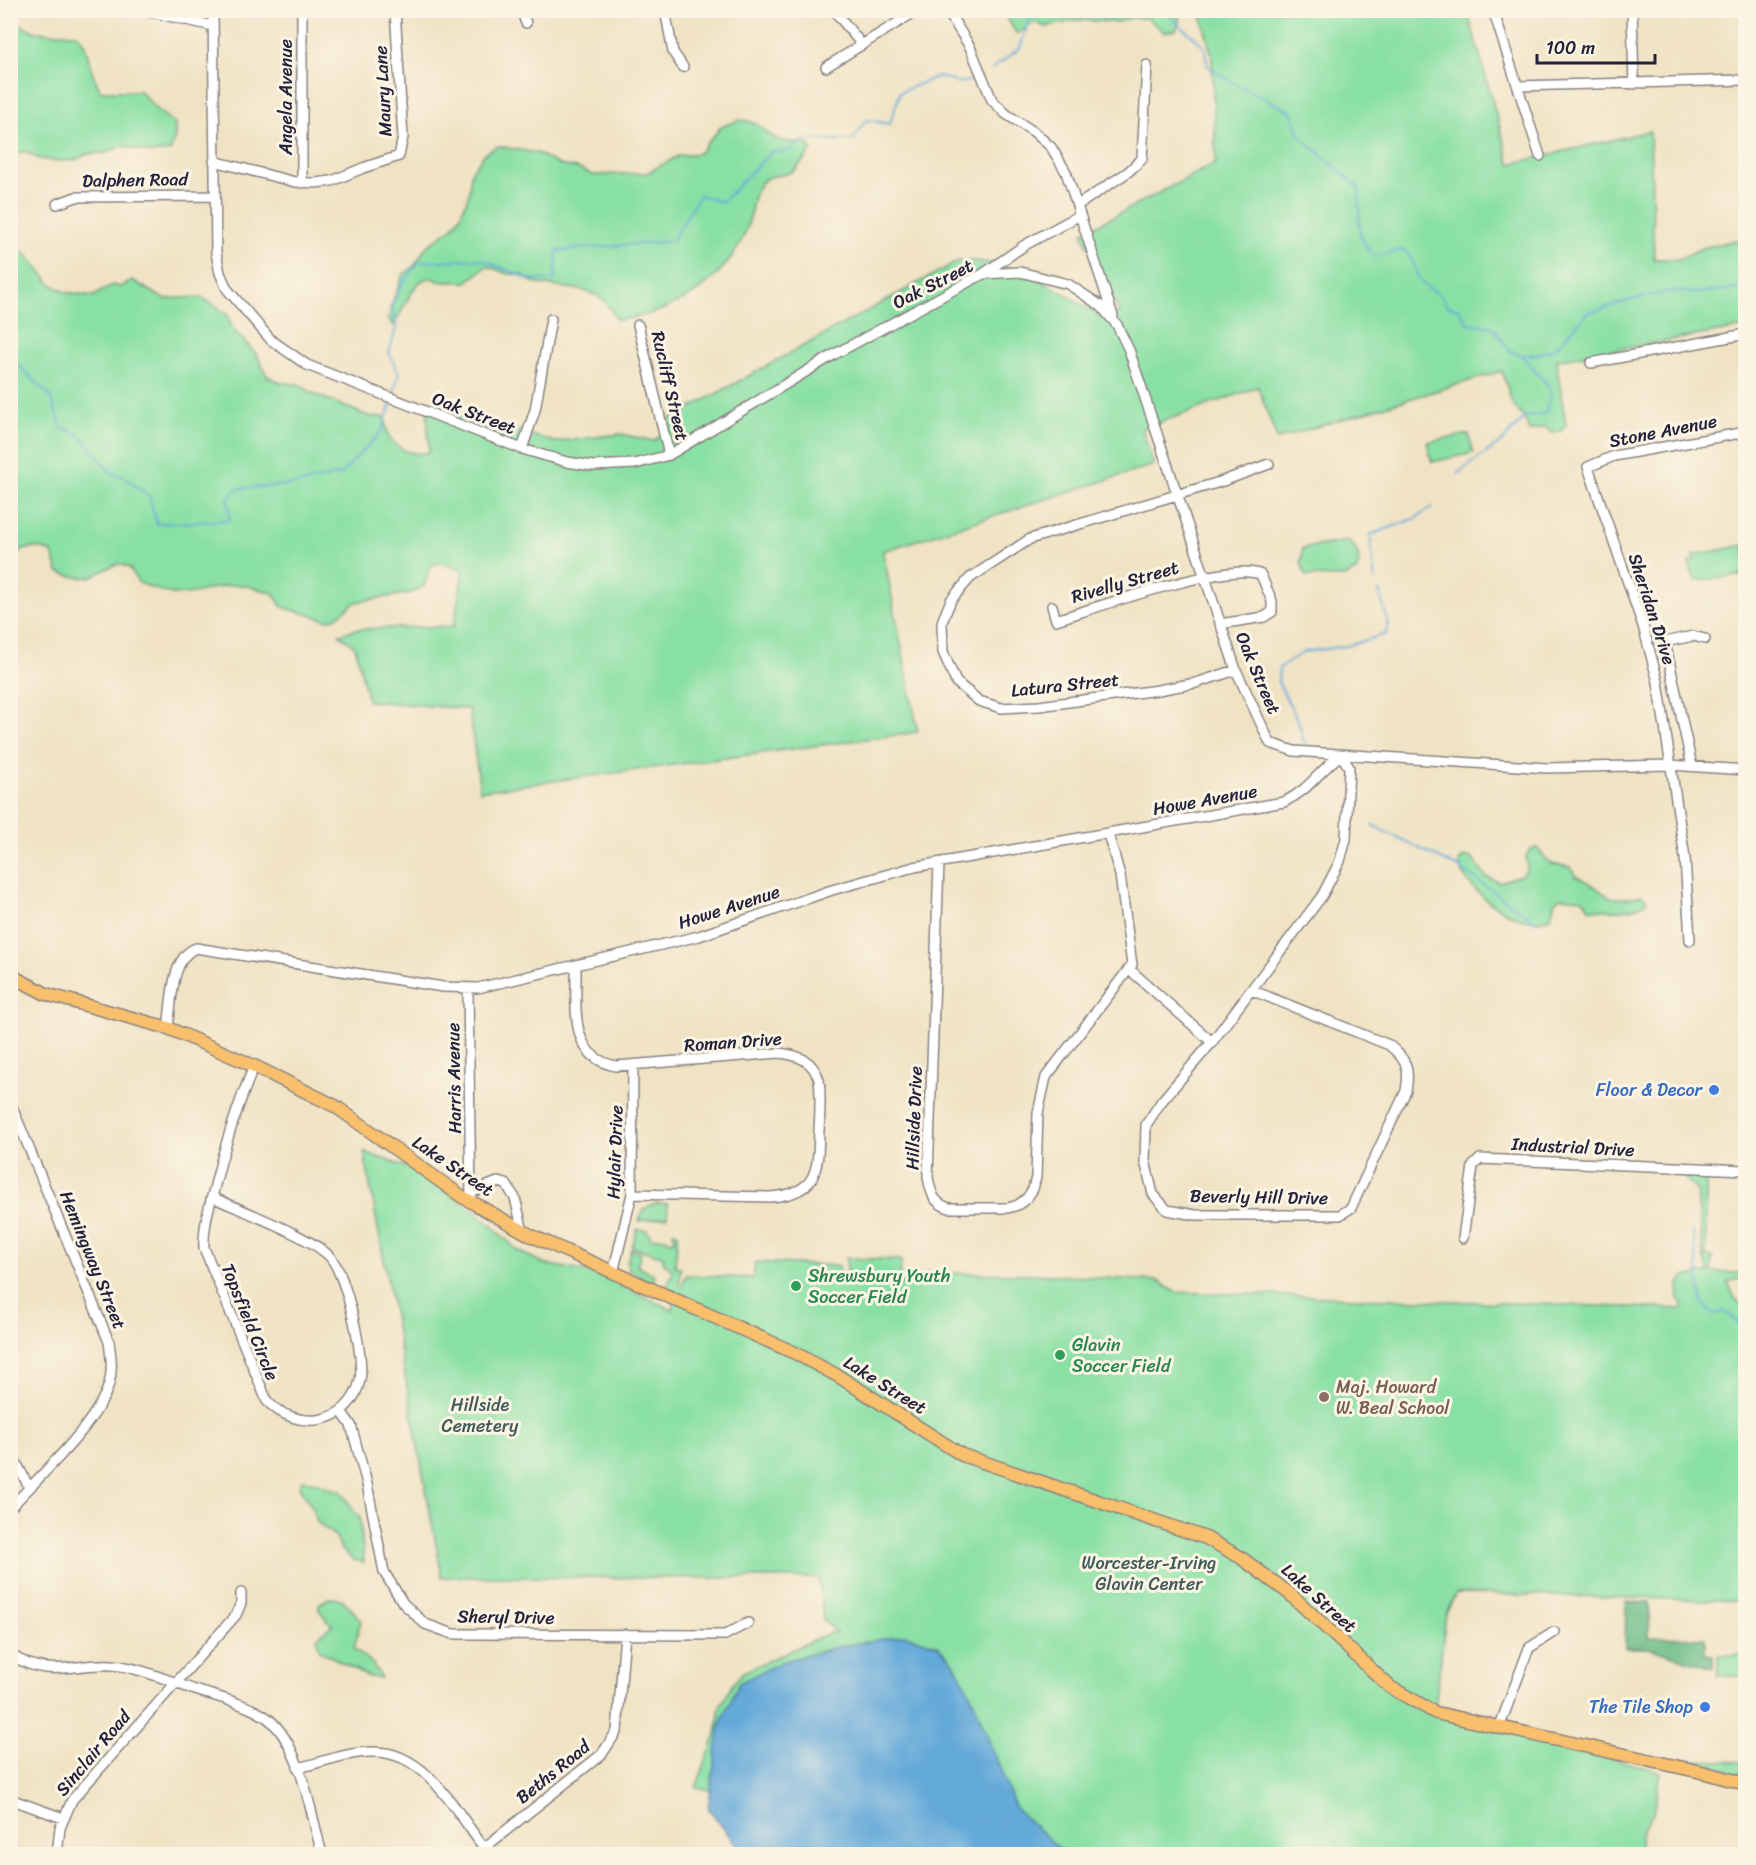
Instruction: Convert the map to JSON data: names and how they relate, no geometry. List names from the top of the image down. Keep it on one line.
{"streets":{"main road":["Lake Street"],"street":["Maury Lane","Angela Avenue","Dalphen Road","Oak Street","Rucliff Street","Stone Avenue","Rivelly Street","Sheridan Drive","Latura Street","Howe Avenue","Roman Drive","Harris Avenue","Hillside Drive","Industrial Drive","Hylair Drive","Beverly Hill Drive","Hemingway Street","Topsfield Circle","Sheryl Drive","Sinclair Road","Beths Road"]},"crossings":[["Maury Lane","Angela Avenue"],["Maury Lane","Oak Street"],["Dalphen Road","Oak Street"],["Oak Street","Rucliff Street"],["Oak Street","Rivelly Street"],["Oak Street","Sheridan Drive"],["Oak Street","Latura Street"],["Oak Street","Howe Avenue"],["Oak Street","Beverly Hill Drive"],["Stone Avenue","Sheridan Drive"],["Howe Avenue","Roman Drive"],["Howe Avenue","Harris Avenue"],["Howe Avenue","Hillside Drive"],["Howe Avenue","Lake Street"],["Howe Avenue","Beverly Hill Drive"],["Roman Drive","Hylair Drive"],["Harris Avenue","Lake Street"],["Hylair Drive","Lake Street"],["Lake Street","Topsfield Circle"],["Topsfield Circle","Sheryl Drive"],["Sheryl Drive","Beths Road"]],"parks":["Hillside Cemetery","Worcester-Irving Glavin Center"],"places":["Floor & Decor","Shrewsbury Youth Soccer Field","Glavin Soccer Field","Maj. Howard W. Beal School","The Tile Shop"],"scale_bar":"100 m"}
